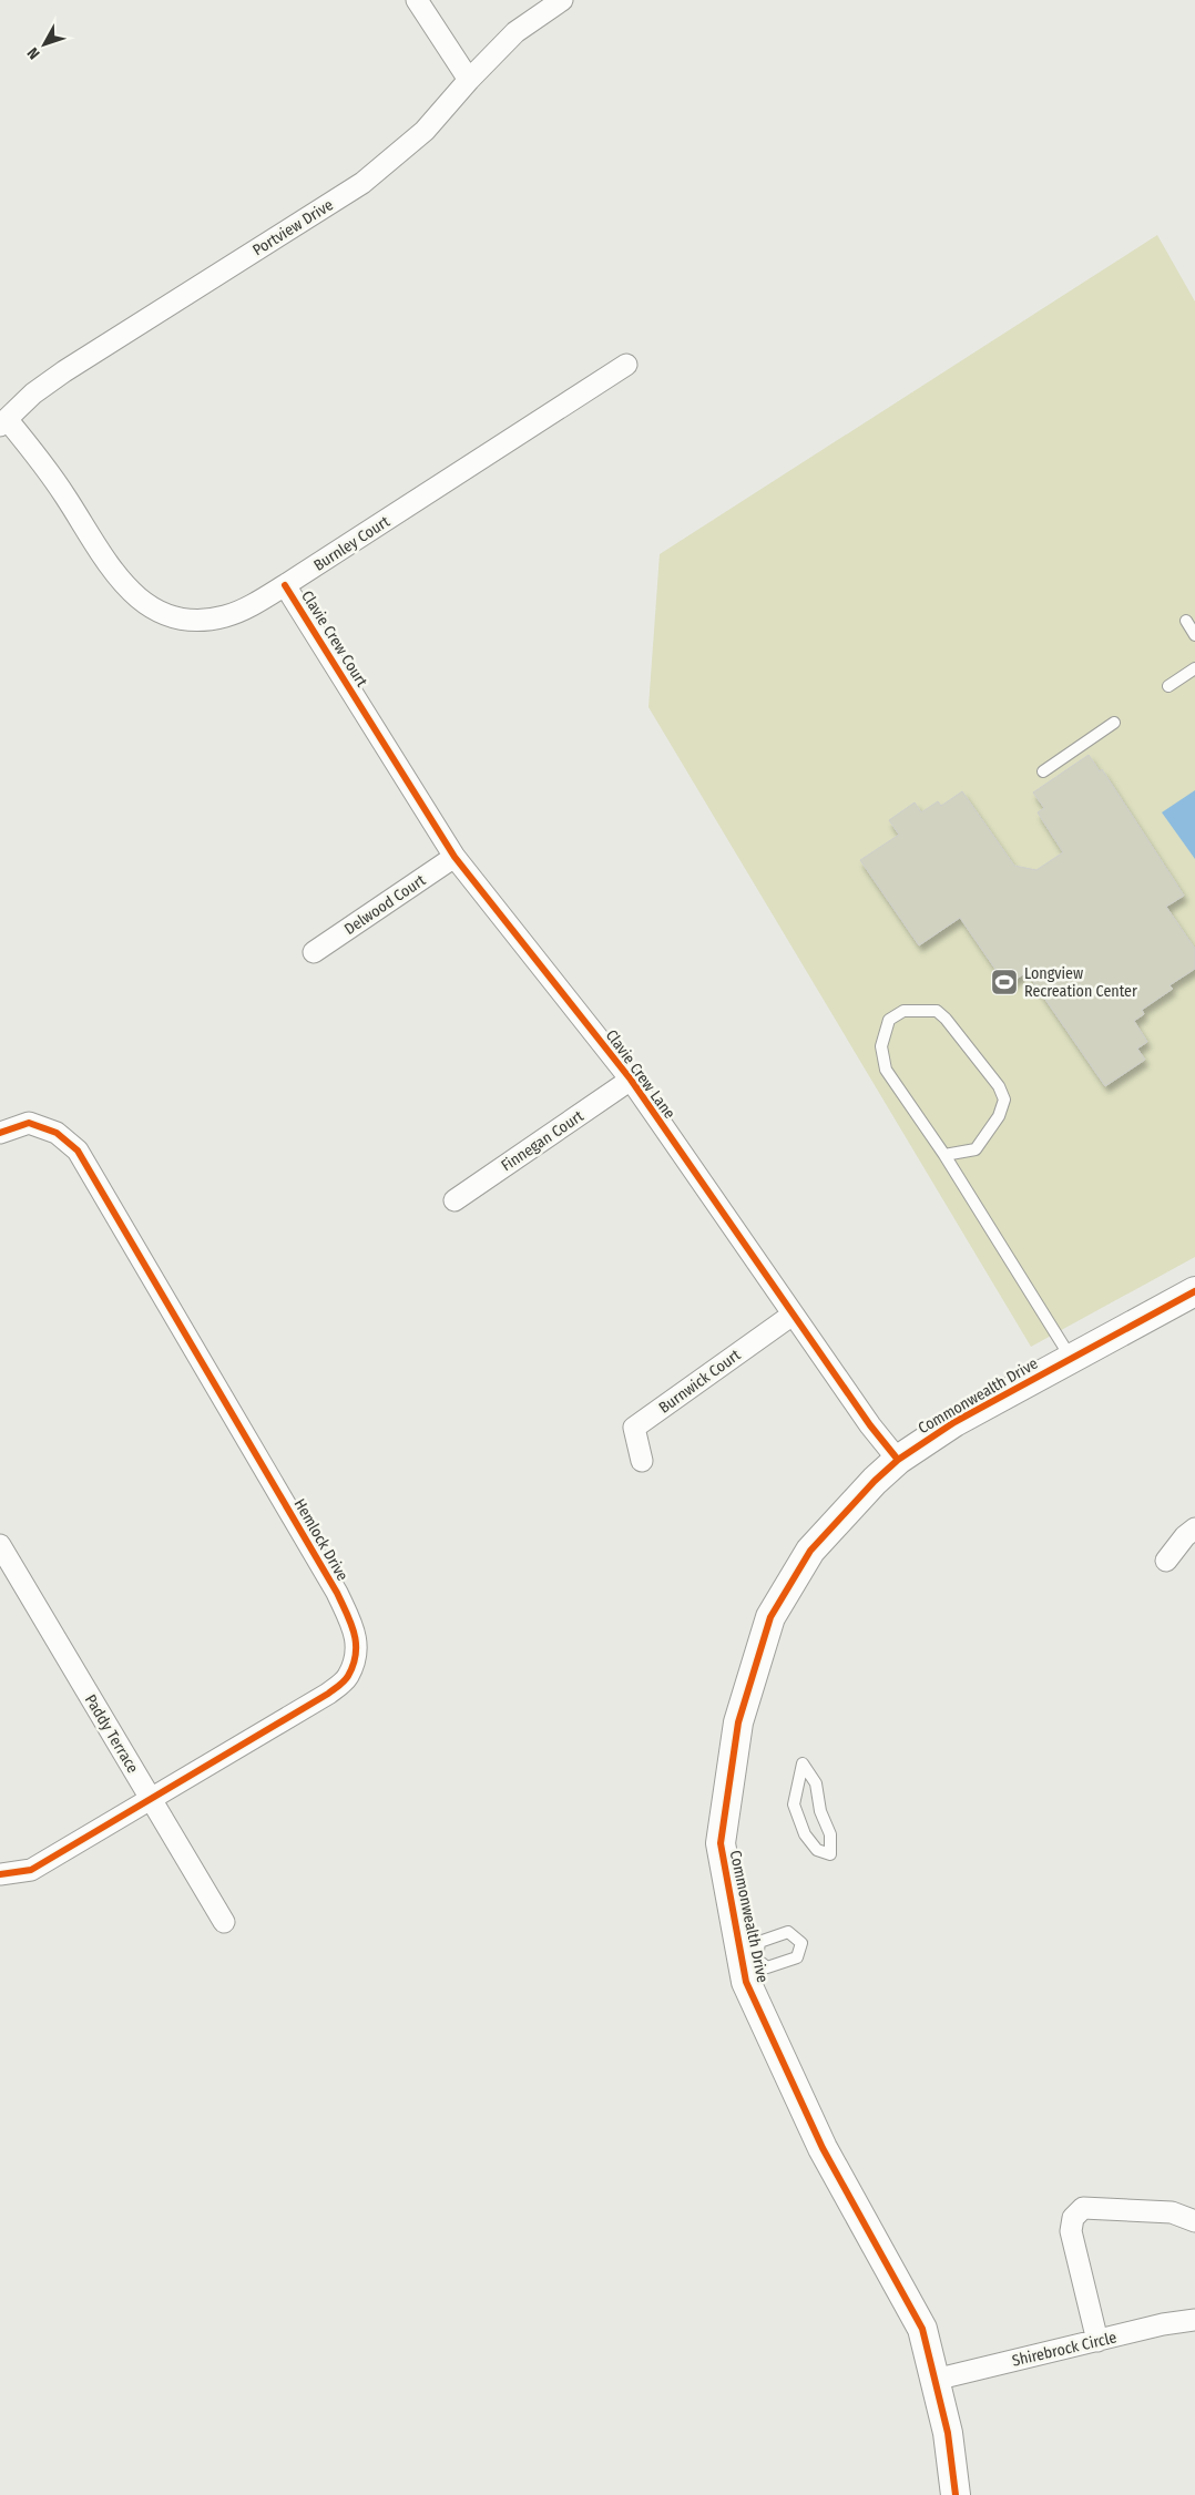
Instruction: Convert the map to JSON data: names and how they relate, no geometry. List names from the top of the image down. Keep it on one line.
{"streets":{"street":["Portview Drive","Burnley Court","Clavie Crew Court","Delwood Court","Clavie Crew Lane","Finnegan Court","Burnwick Court","Commonwealth Drive","Hemlock Drive","Paddy Terrace","Shirebrock Circle"]},"crossings":[["Portview Drive","Burnley Court"],["Burnley Court","Clavie Crew Court"],["Clavie Crew Court","Clavie Crew Lane"],["Delwood Court","Clavie Crew Lane"],["Clavie Crew Lane","Finnegan Court"],["Clavie Crew Lane","Burnwick Court"],["Clavie Crew Lane","Commonwealth Drive"],["Commonwealth Drive","Shirebrock Circle"],["Hemlock Drive","Paddy Terrace"]],"places":{"sports":["Longview Recreation Center"]},"north":"bottom left"}
